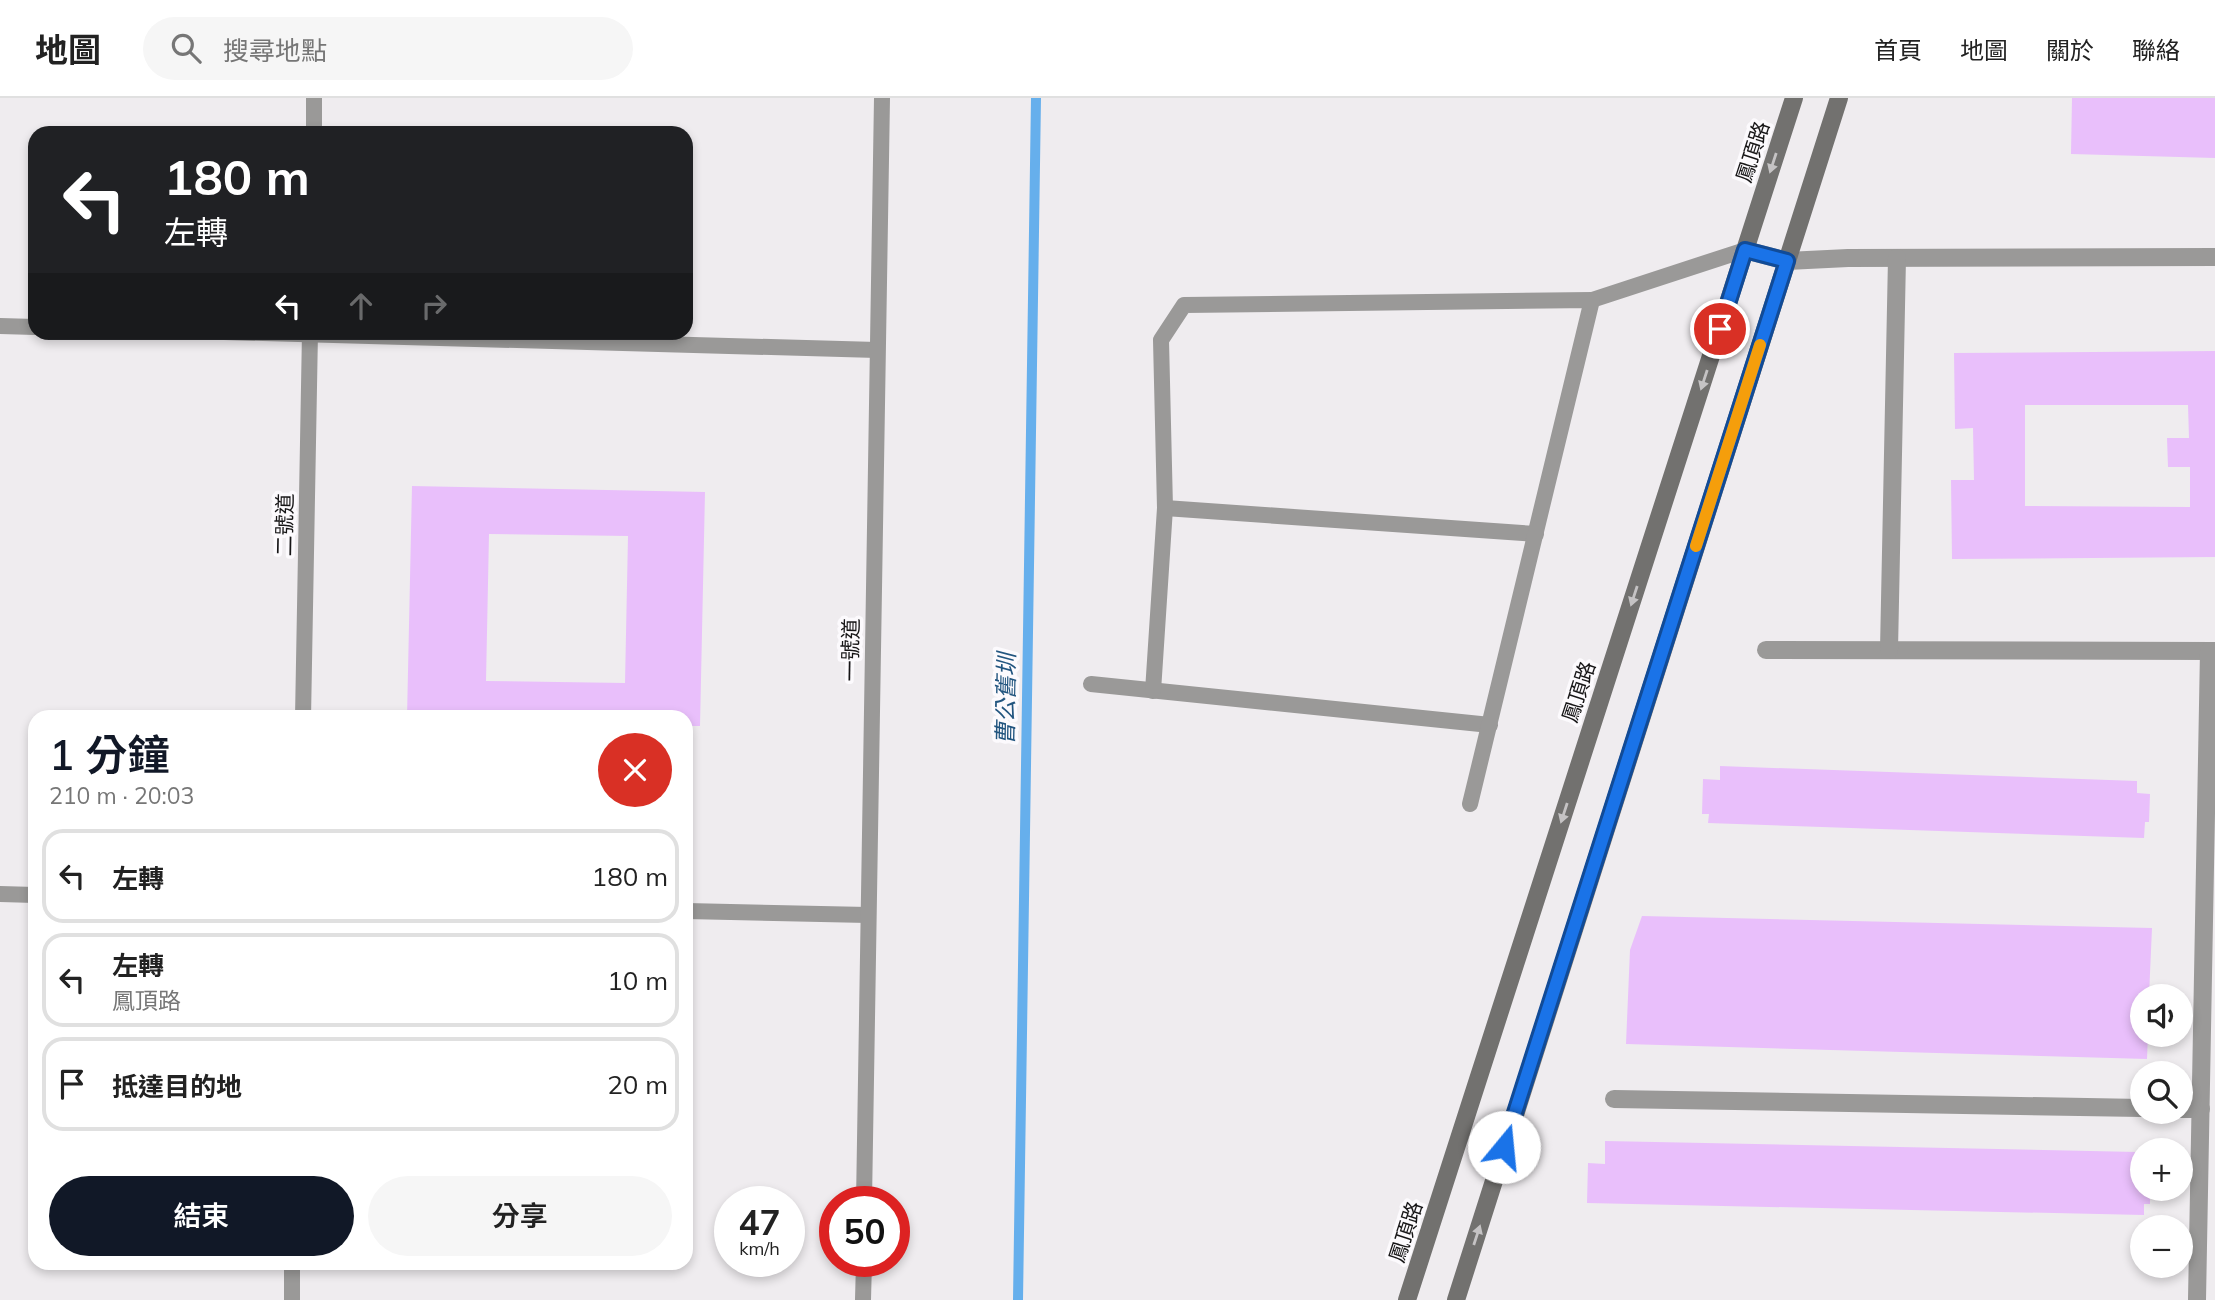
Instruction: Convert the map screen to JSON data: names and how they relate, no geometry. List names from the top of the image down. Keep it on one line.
{"streets":{"main road":["鳳頂路"],"lane":["二號道","一號道"]},"water":["曹公舊圳"],"page":{"header":"地圖","search":"搜尋地點","nav":["首頁","地圖","關於","聯絡"],"turn":["180 m","左轉"],"heading":["1 分鐘","210 m · 20:03"],"list":[{"name":"左轉","value":"180 m"},{"name":"左轉","note":"鳳頂路","value":"10 m"},{"name":"抵達目的地","value":"20 m"}],"map_buttons":["+","−"],"buttons":["結束","分享"],"speed":"47 km/h","limit":"50"}}
